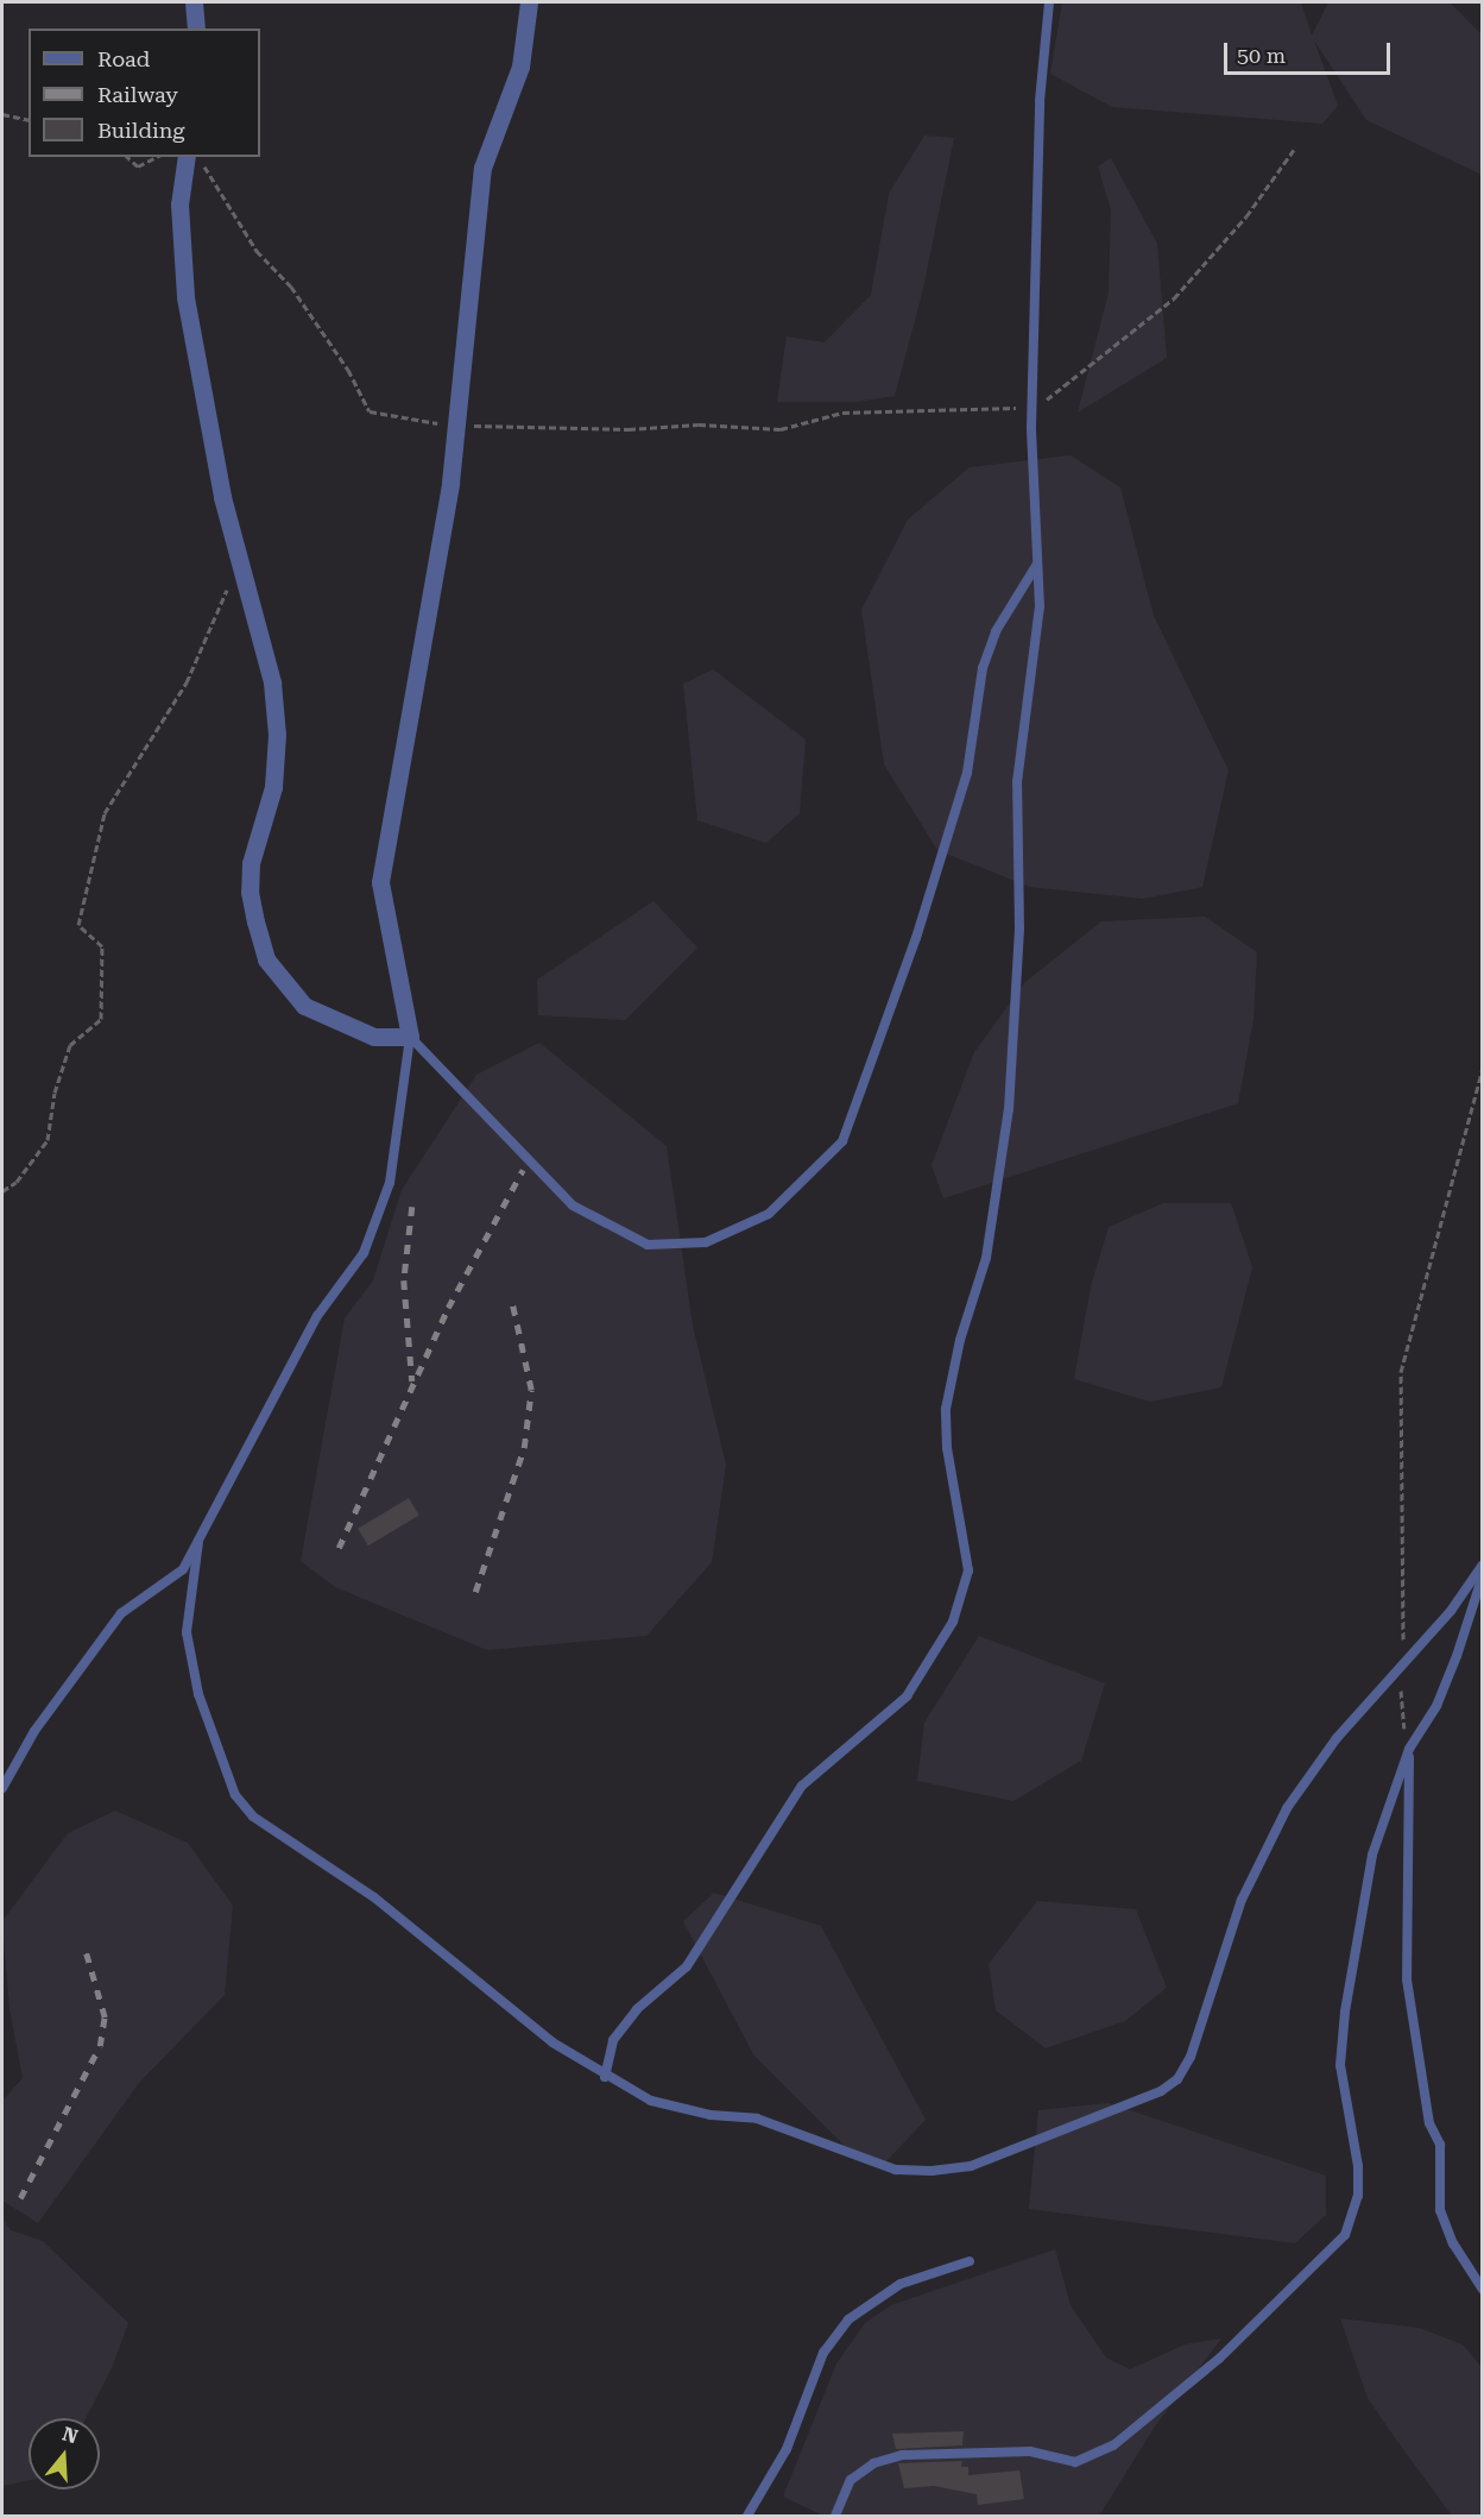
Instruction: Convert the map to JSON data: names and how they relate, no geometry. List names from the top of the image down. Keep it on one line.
{"legend":["Road","Railway","Building"],"scale_bar":"50 m","north":"top"}
